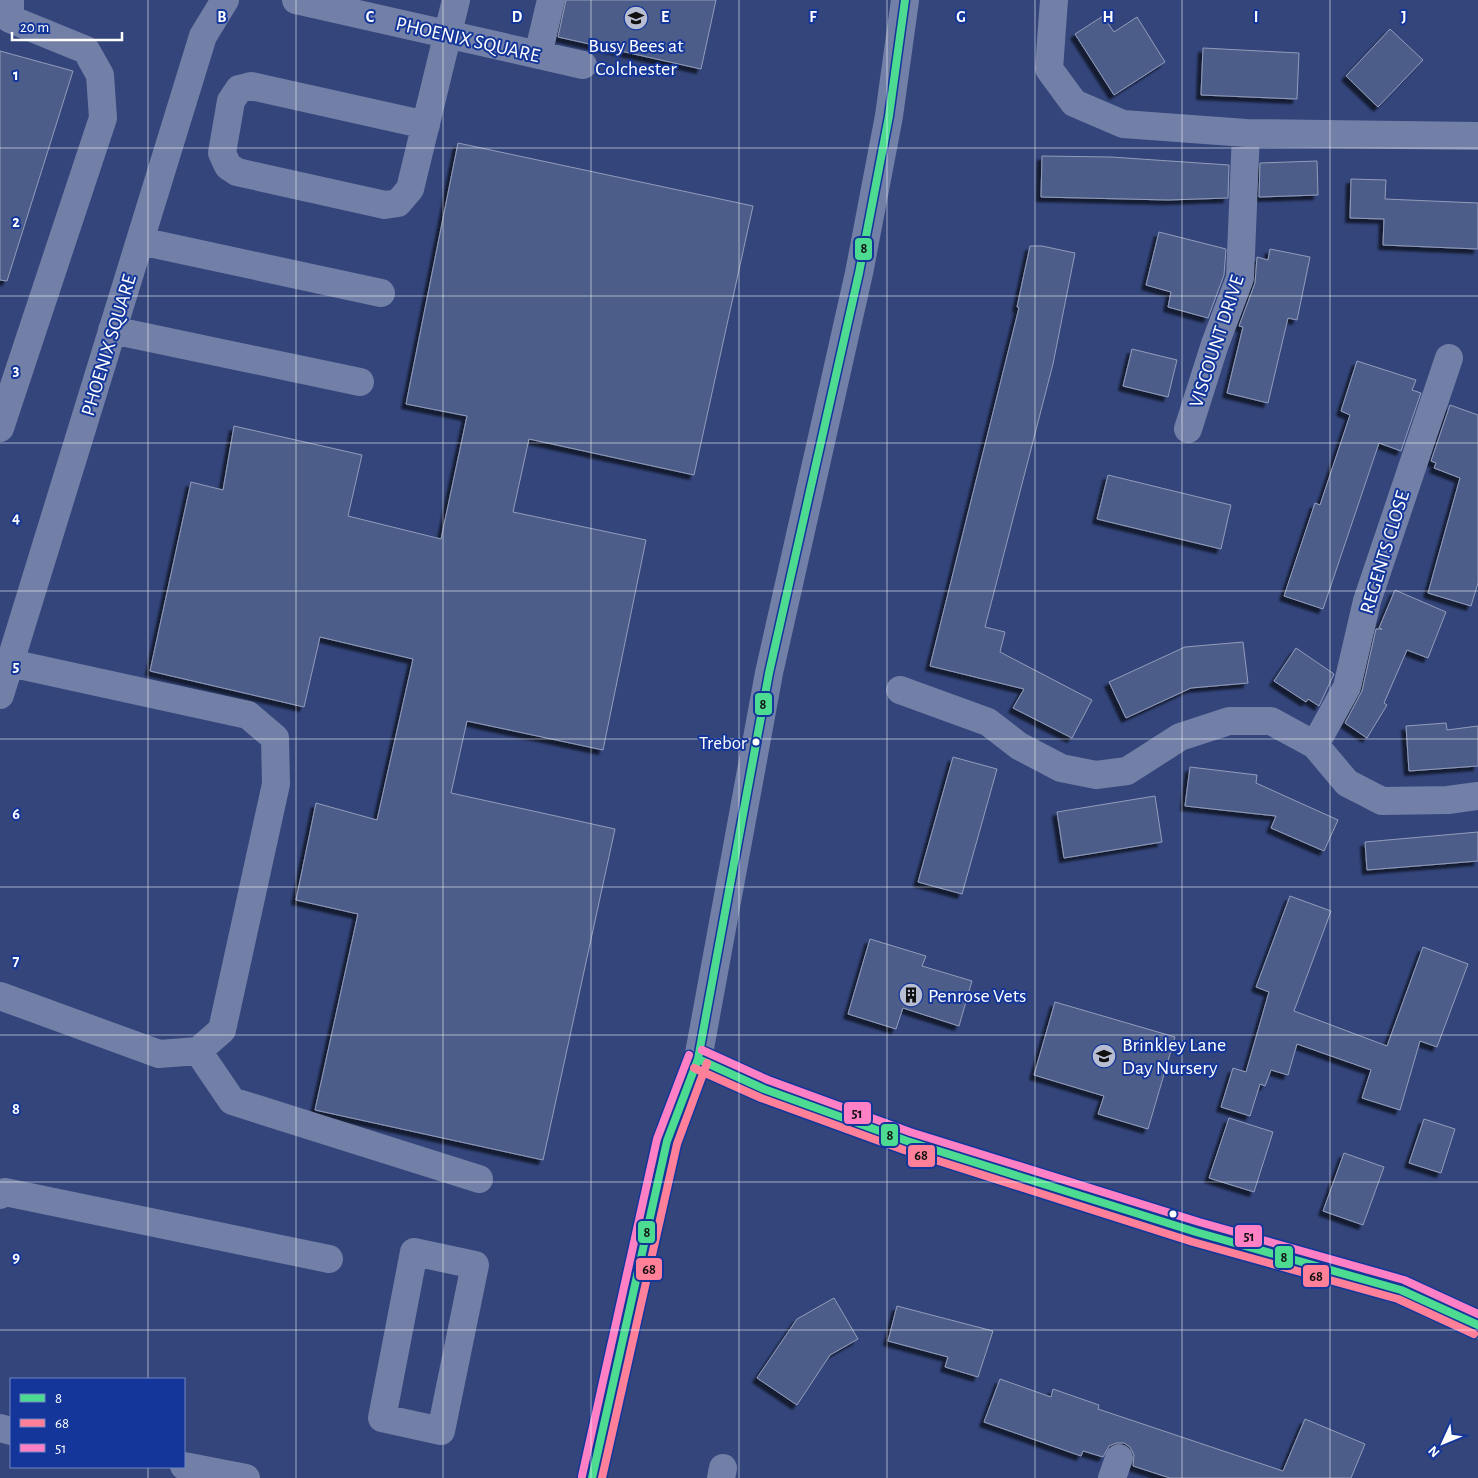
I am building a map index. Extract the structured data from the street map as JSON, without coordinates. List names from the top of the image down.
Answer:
{
  "streets": {
    "street": ["PHOENIX SQUARE", "VISCOUNT DRIVE", "REGENTS CLOSE"]
  },
  "places": {
    "school or university": ["Busy Bees at Colchester", "Brinkley Lane Day Nursery"],
    "other": ["Trebor"],
    "building": ["Penrose Vets"]
  },
  "lines": ["transit line 8", "transit line 51", "transit line 68"],
  "legend": ["8", "68", "51"],
  "scale_bar": "20 m",
  "north": "bottom left",
  "grid": {
    "columns": [
      "B",
      "C",
      "D",
      "E",
      "F",
      "G",
      "H",
      "I",
      "J"
    ],
    "rows": [
      "1",
      "2",
      "3",
      "4",
      "5",
      "6",
      "7",
      "8",
      "9"
    ]
  }
}
